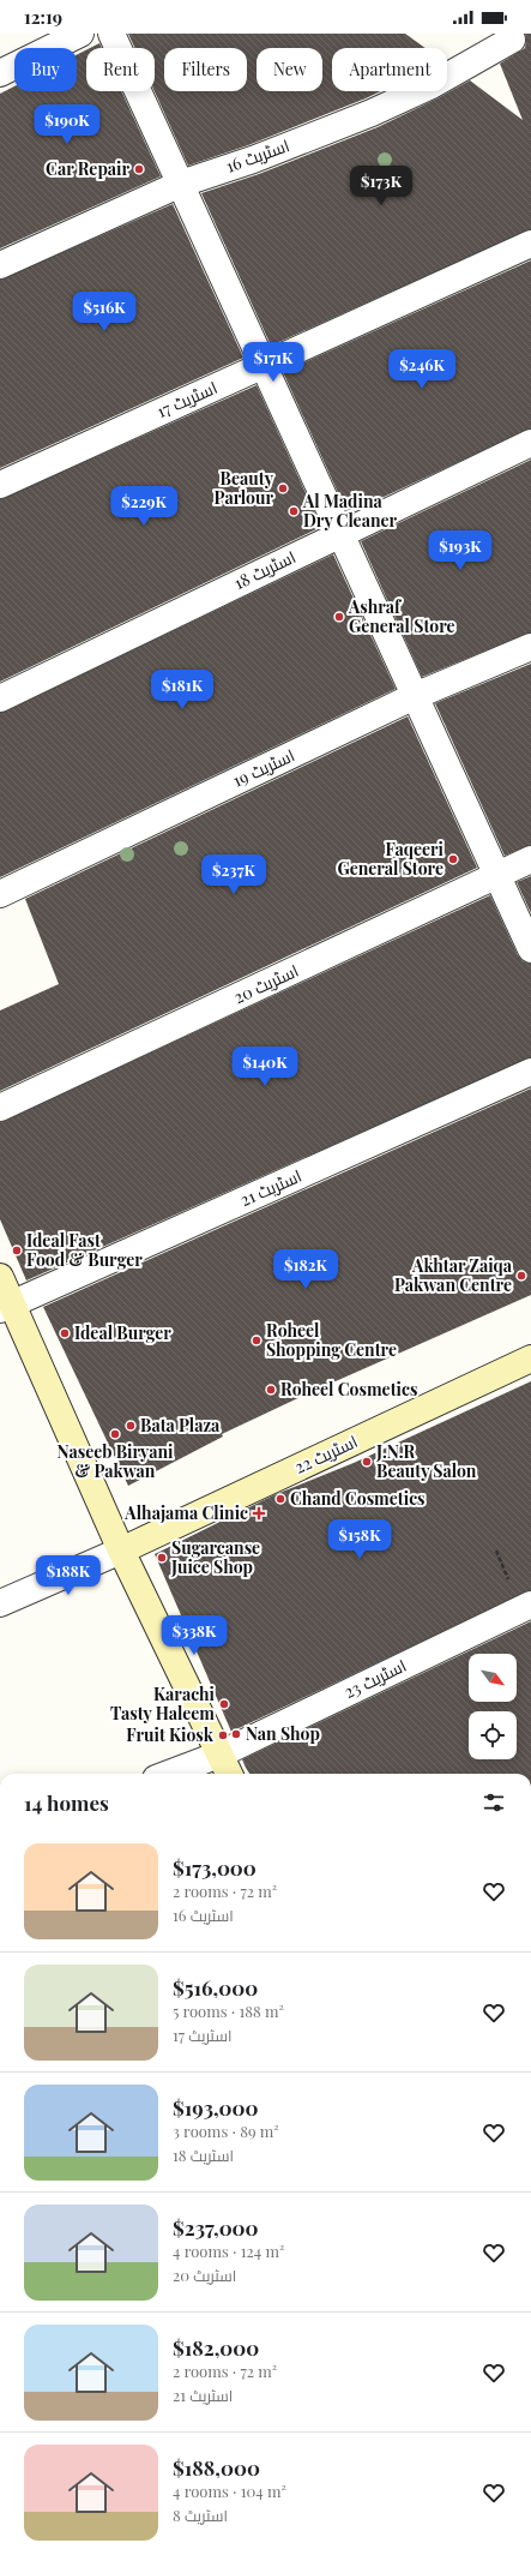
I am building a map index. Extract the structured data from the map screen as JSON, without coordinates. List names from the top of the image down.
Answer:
{
  "streets": {
    "street": [
      "اسٹریٹ 16",
      "اسٹریٹ 17",
      "اسٹریٹ 18",
      "اسٹریٹ 19",
      "اسٹریٹ 20",
      "اسٹریٹ 21",
      "اسٹریٹ 22",
      "اسٹریٹ 23"
    ]
  },
  "places": {
    "other": [
      "Car Repair",
      "Beauty Parlour",
      "Al Madina Dry Cleaner",
      "Ashraf General Store",
      "Faqeeri General Store",
      "Ideal Fast Food & Burger",
      "Akhtar Zaiqa Pakwan Centre",
      "Ideal Burger",
      "Roheel Shopping Centre",
      "Roheel Cosmetics",
      "Bata Plaza",
      "Naseeb Biryani & Pakwan",
      "J.N.R Beauty Salon",
      "Chand Cosmetics",
      "Sugarcanse Juice Shop",
      "Karachi Tasty Haleem",
      "Nan Shop",
      "Fruit Kiosk"
    ],
    "health": ["Alhajama Clinic"]
  },
  "north": "bottom right",
  "page": {
    "status": "12:19",
    "chip": [
      "Buy",
      "Rent",
      "Filters",
      "New",
      "Apartment"
    ],
    "price": [
      "$190K",
      "$173K",
      "$516K",
      "$171K",
      "$246K",
      "$229K",
      "$193K",
      "$181K",
      "$237K",
      "$140K",
      "$182K",
      "$158K",
      "$188K",
      "$338K"
    ],
    "heading": "14 homes",
    "list": [
      {
        "name": "$173,000",
        "note": "2 rooms · 72 m² · اسٹریٹ 16"
      },
      {
        "name": "$516,000",
        "note": "5 rooms · 188 m² · اسٹریٹ 17"
      },
      {
        "name": "$193,000",
        "note": "3 rooms · 89 m² · اسٹریٹ 18"
      },
      {
        "name": "$237,000",
        "note": "4 rooms · 124 m² · اسٹریٹ 20"
      },
      {
        "name": "$182,000",
        "note": "2 rooms · 72 m² · اسٹریٹ 21"
      },
      {
        "name": "$188,000",
        "note": "4 rooms · 104 m² · اسٹریٹ 8"
      }
    ]
  }
}
